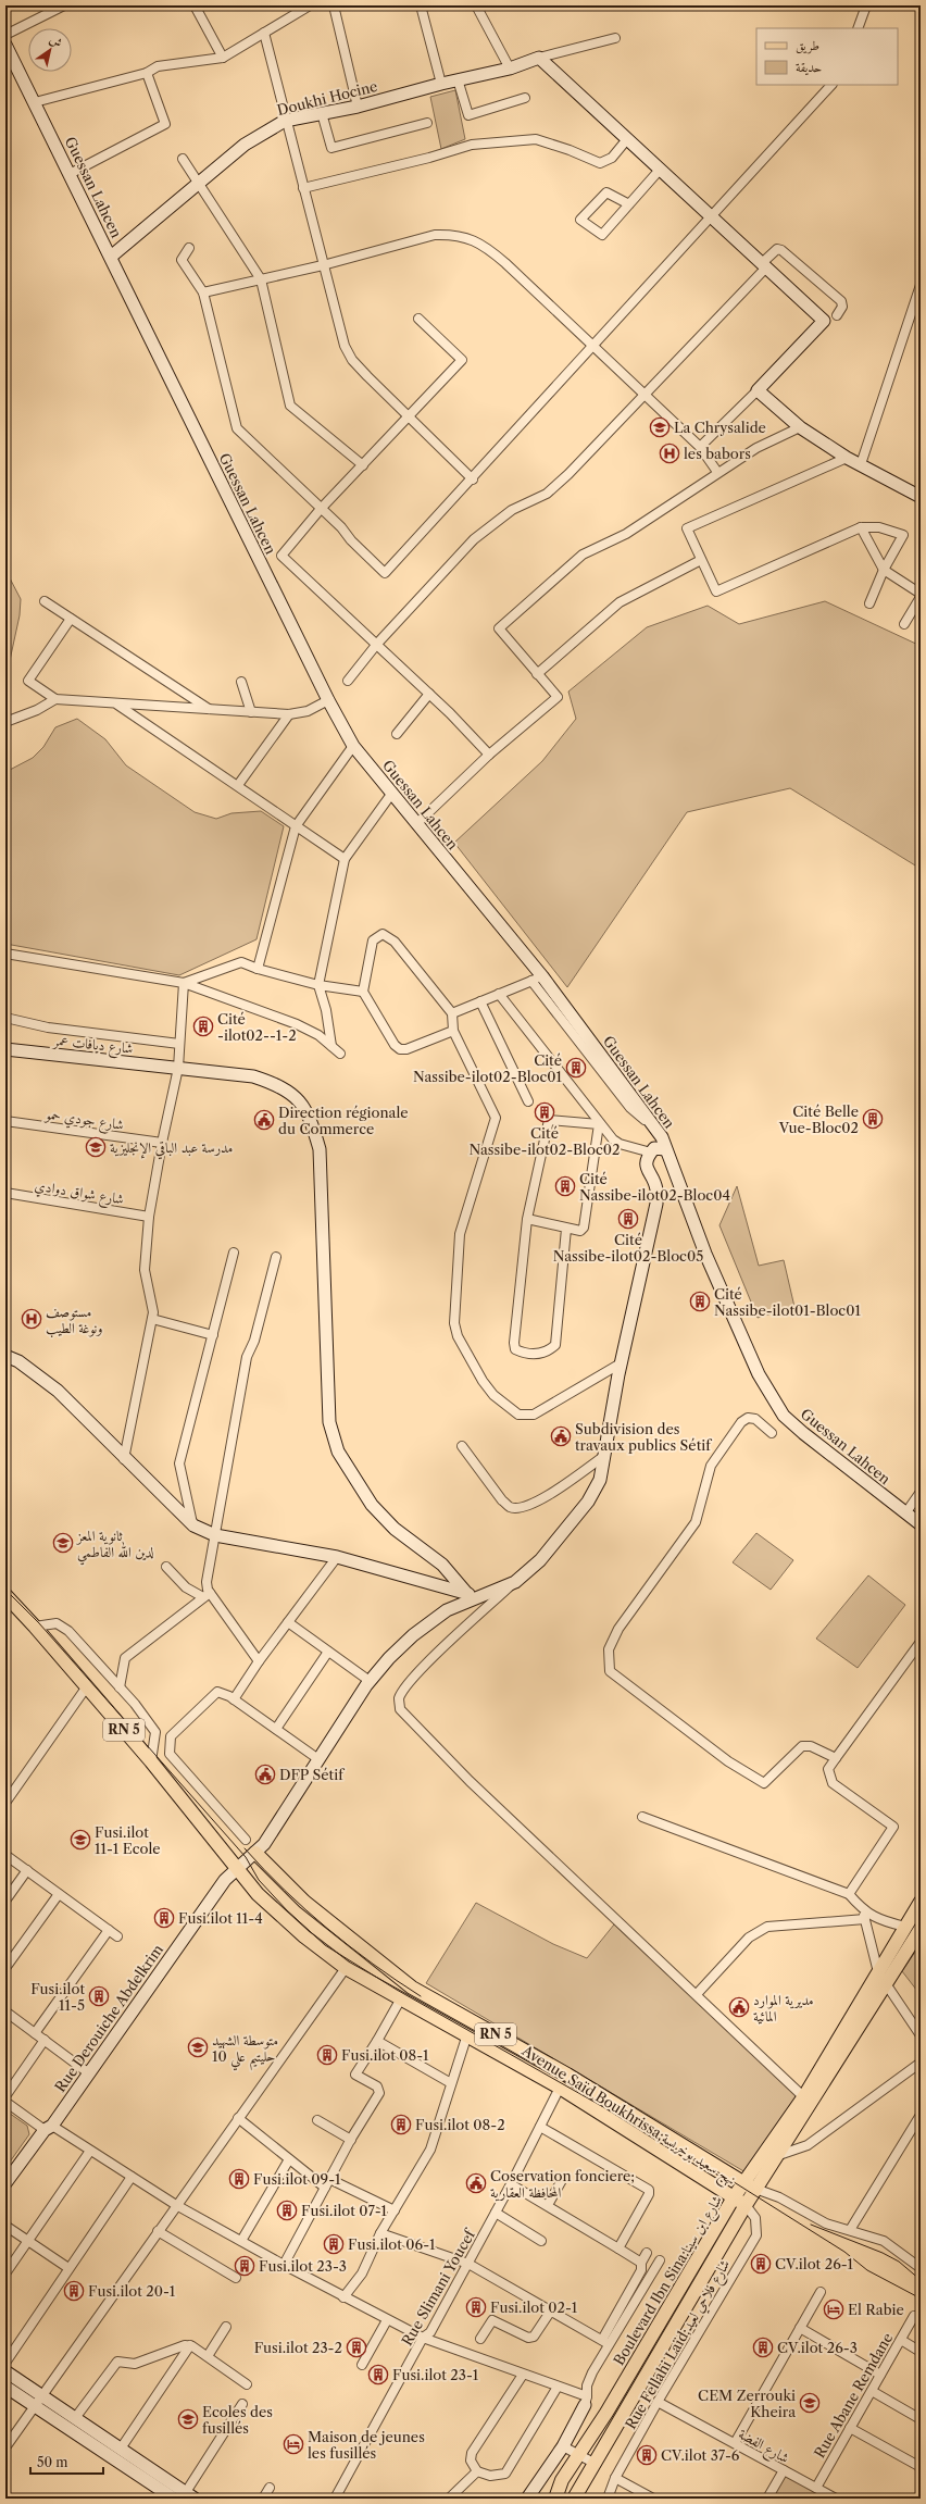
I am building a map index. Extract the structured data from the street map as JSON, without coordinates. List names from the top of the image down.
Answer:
{
  "streets": {
    "main road": ["RN 5", "Avenue Saïd Boukhrissa;نهج سعيد بوخريسة", "Boulevard Ibn Sina:شارع ابن سينا"],
    "street": [
      "Doukhi Hocine",
      "Guessan Lahcen",
      "شارع ديافات عمر",
      "شارع جودي حمو",
      "شارع شواق دوادي",
      "Rue Derouiche Abdelkrim",
      "Rue Slimani Youcef",
      "Rue Fellahi Laïd;شارع فلاحي لعيد",
      "Rue Abane Remdane",
      "شارع الفضة"
    ]
  },
  "crossings": [
    ["Doukhi Hocine", "Guessan Lahcen"],
    ["Rue Derouiche Abdelkrim", "Avenue Saïd Boukhrissa;نهج سعيد بوخريسة"],
    ["Avenue Saïd Boukhrissa;نهج سعيد بوخريسة", "Boulevard Ibn Sina:شارع ابن سينا"],
    ["Avenue Saïd Boukhrissa;نهج سعيد بوخريسة", "Rue Slimani Youcef"],
    ["Avenue Saïd Boukhrissa;نهج سعيد بوخريسة", "Rue Fellahi Laïd;شارع فلاحي لعيد"],
    ["Boulevard Ibn Sina:شارع ابن سينا", "Rue Fellahi Laïd;شارع فلاحي لعيد"],
    ["Rue Fellahi Laïd;شارع فلاحي لعيد", "شارع الفضة"],
    ["Rue Abane Remdane", "شارع الفضة"]
  ],
  "places": {
    "school or university": [
      "La Chrysalide",
      "مدرسة عبد الباقي الإنجليزية",
      "ثانوية المعز لدين الله الفاطمي",
      "Fusi.ilot 11-1 Ecole",
      "متوسطة الشهيد حليتيم علي 10",
      "CEM Zerrouki Kheira",
      "Ecoles des fusillés"
    ],
    "hospital": ["les babors", "مستوصف ونوغة الطيب"],
    "building": [
      "Cité -ilot02--1-2",
      "Cité Nassibe-ilot02-Bloc01",
      "Cité Nassibe-ilot02-Bloc02",
      "Cité Belle Vue-Bloc02",
      "Cité Nassibe-ilot02-Bloc04",
      "Cité Nassibe-ilot02-Bloc05",
      "Cité Nassibe-ilot01-Bloc01",
      "Fusi.ilot 11-4",
      "Fusi.ilot 11-5",
      "Fusi.ilot 08-1",
      "Fusi.ilot 08-2",
      "Fusi.ilot 09-1",
      "Fusi.ilot 07-1",
      "Fusi.ilot 06-1",
      "CV.ilot 26-1",
      "Fusi.ilot 23-3",
      "Fusi.ilot 20-1",
      "Fusi.ilot 02-1",
      "Fusi.ilot 23-2",
      "CV.ilot 26-3",
      "Fusi.ilot 23-1",
      "CV.ilot 37-6"
    ],
    "public building": [
      "Direction régionale du Commerce",
      "Subdivision des travaux publics Sétif",
      "DFP Sétif",
      "مديرية الموارد المائية",
      "Coservation fonciere; المحافظة العقارية"
    ],
    "hotel": ["El Rabie", "Maison de jeunes les fusillés"]
  },
  "legend": ["طريق", "حديقة"],
  "scale_bar": "50 m",
  "north": "top right"
}
